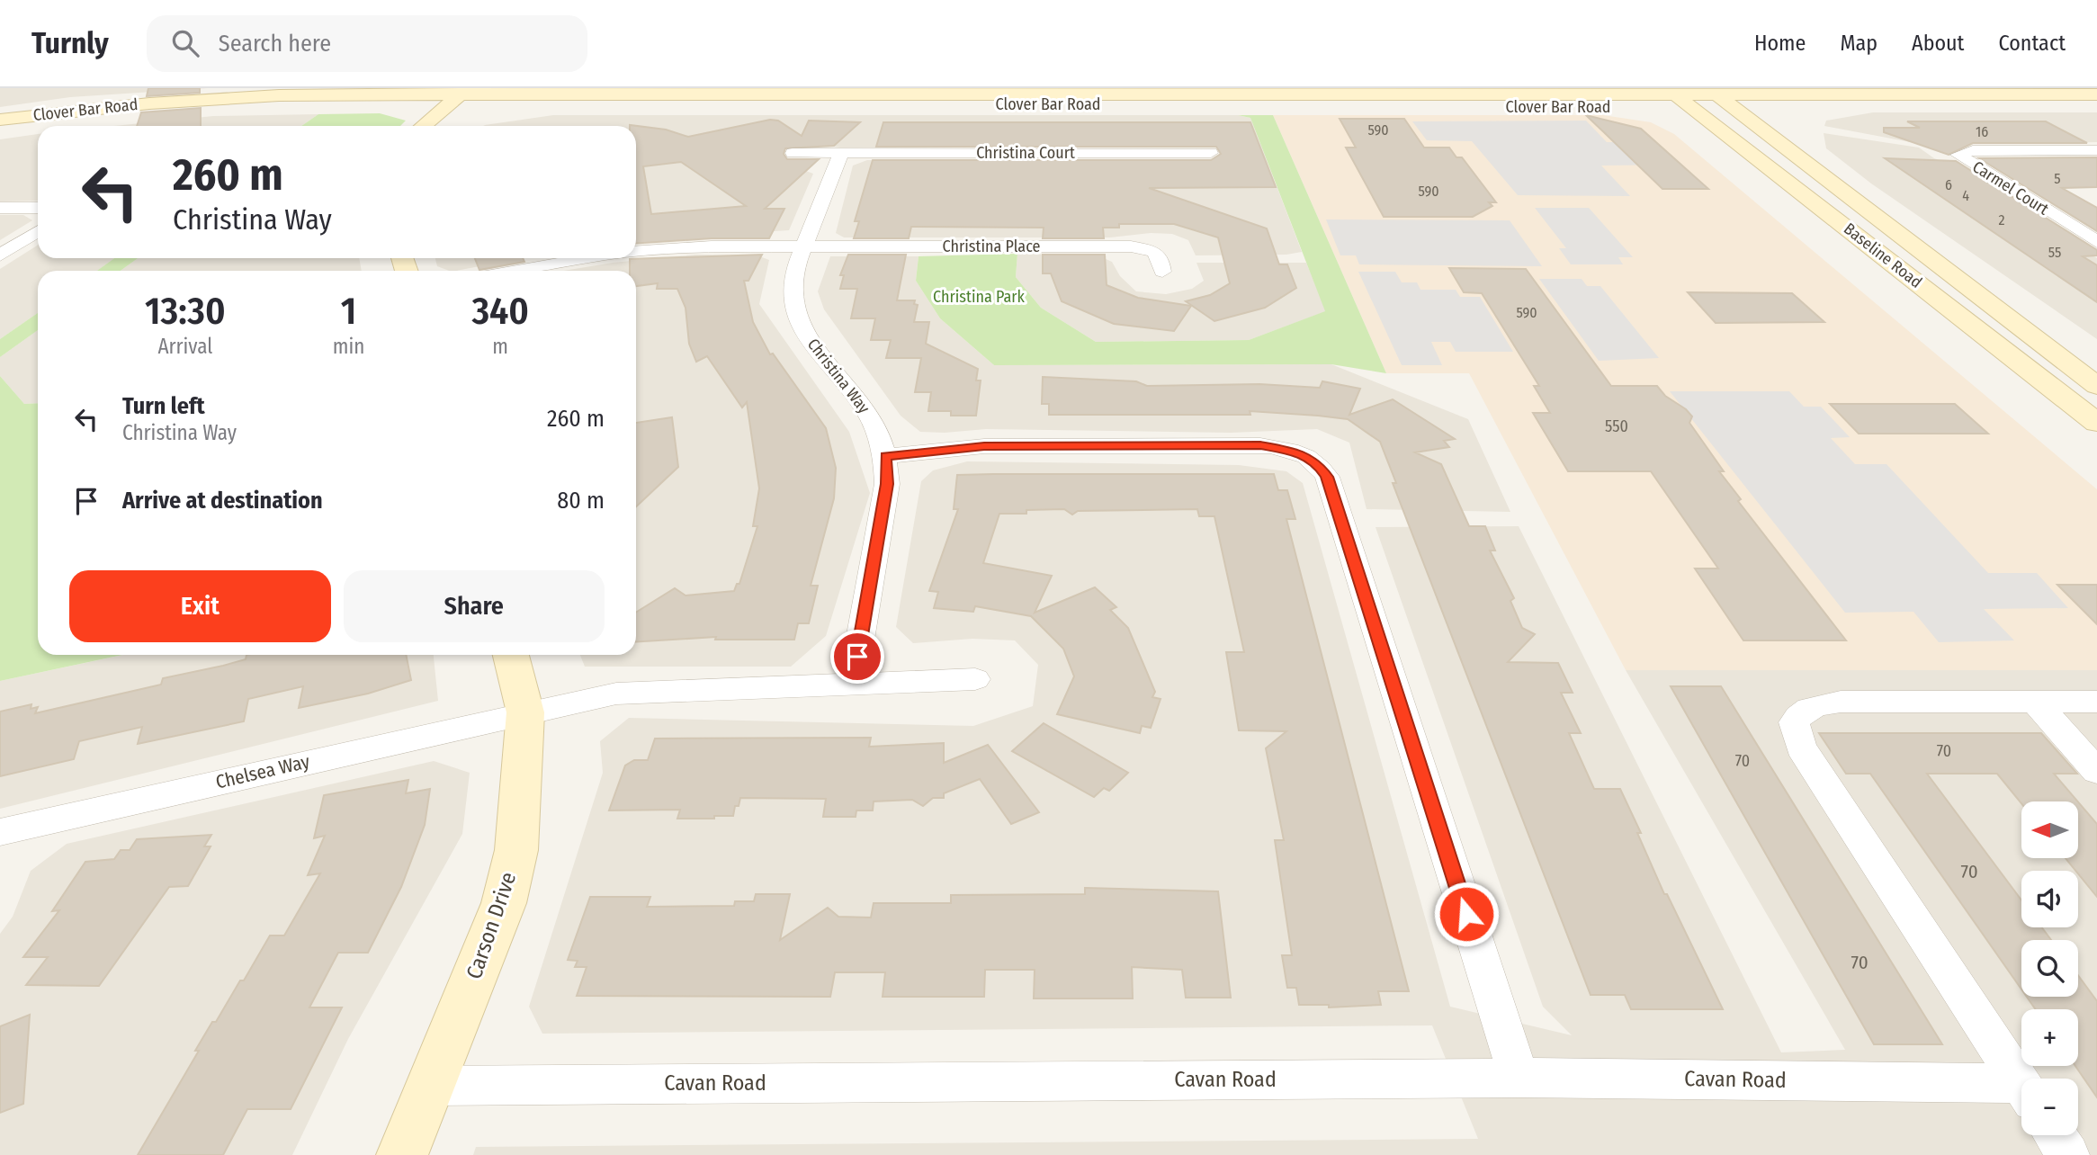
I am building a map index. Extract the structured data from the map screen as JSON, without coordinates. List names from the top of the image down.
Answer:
{
  "streets": {
    "main road": ["Clover Bar Road", "Baseline Road", "Carson Drive"],
    "street": [
      "Christina Court",
      "Carmel Court",
      "Christina Place",
      "Christina Way",
      "Chelsea Way",
      "Cavan Road"
    ]
  },
  "crossings": [
    ["Clover Bar Road", "Baseline Road"],
    ["Christina Place", "Christina Way"],
    ["Chelsea Way", "Carson Drive"],
    ["Carson Drive", "Cavan Road"]
  ],
  "parks": ["Christina Park"],
  "house_numbers": [
    "590",
    "16",
    "5",
    "6",
    "590",
    "4",
    "2",
    "55",
    "590",
    "550",
    "70",
    "70",
    "70",
    "70"
  ],
  "north": "left",
  "page": {
    "header": "Turnly",
    "search": "Search here",
    "nav": [
      "Home",
      "Map",
      "About",
      "Contact"
    ],
    "turn": ["260 m", "Christina Way"],
    "eta": [
      "13:30",
      "Arrival",
      "1",
      "min",
      "340",
      "m"
    ],
    "list": [
      {
        "name": "Turn left",
        "note": "Christina Way",
        "value": "260 m"
      },
      {
        "name": "Arrive at destination",
        "value": "80 m"
      }
    ],
    "buttons": ["Exit", "Share"],
    "map_buttons": ["+", "−"]
  }
}
